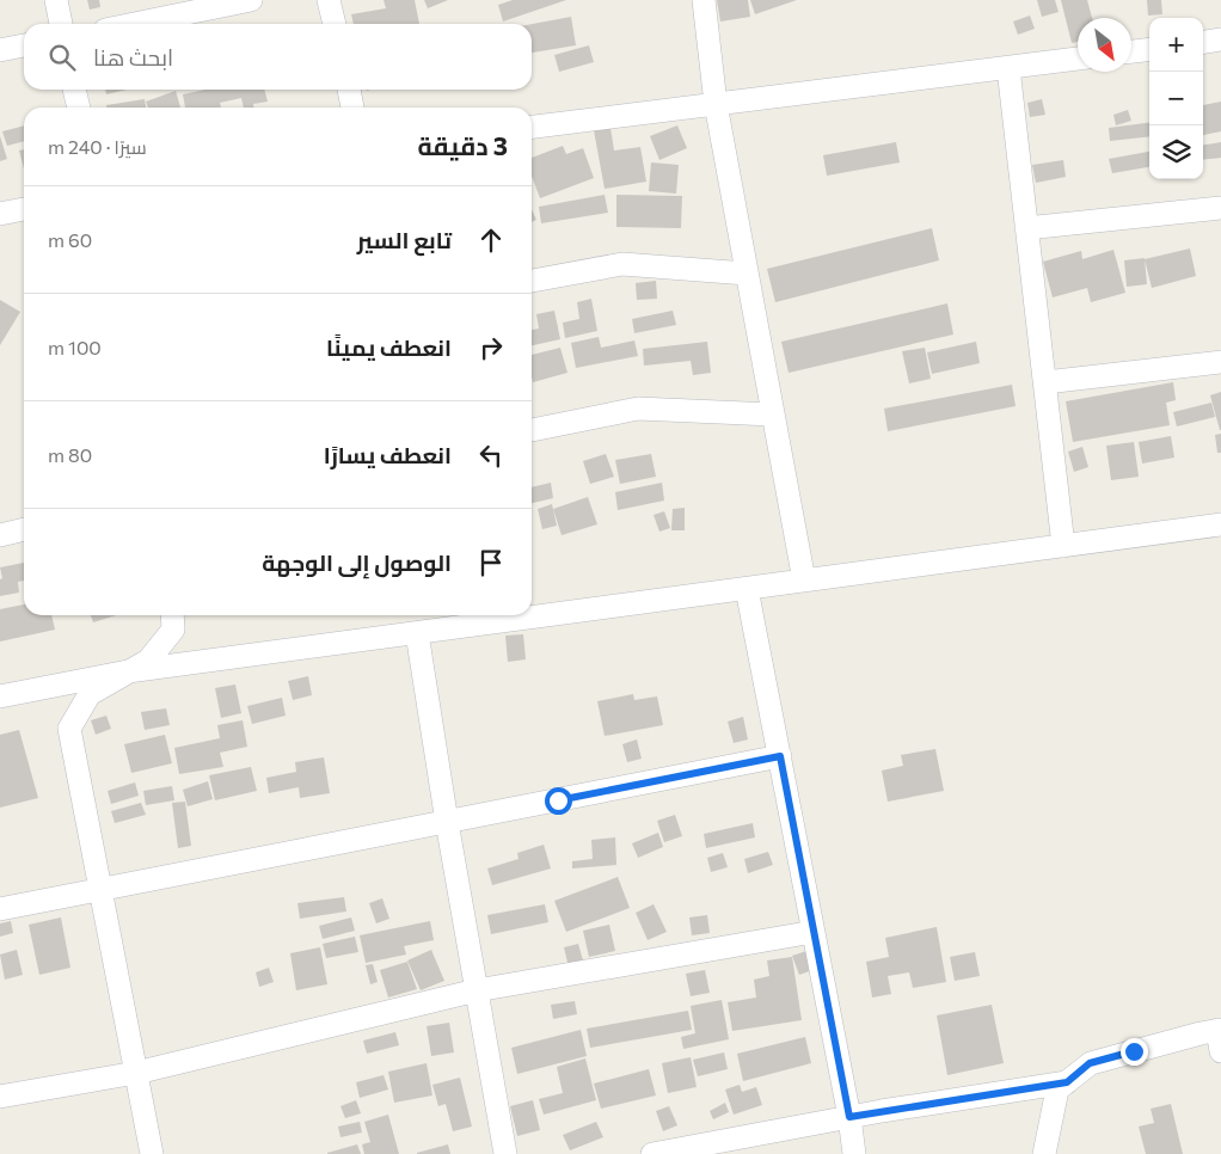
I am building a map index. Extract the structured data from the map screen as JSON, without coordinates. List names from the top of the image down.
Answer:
{
  "north": "bottom right",
  "page": {
    "map_buttons": ["+", "−"],
    "search": "ابحث هنا",
    "heading": ["3 دقيقة", "سيرًا · 240 m"],
    "list": [
      ["تابع السير", "60 m"],
      ["انعطف يمينًا", "100 m"],
      ["انعطف يسارًا", "80 m"],
      "الوصول إلى الوجهة"
    ]
  }
}
